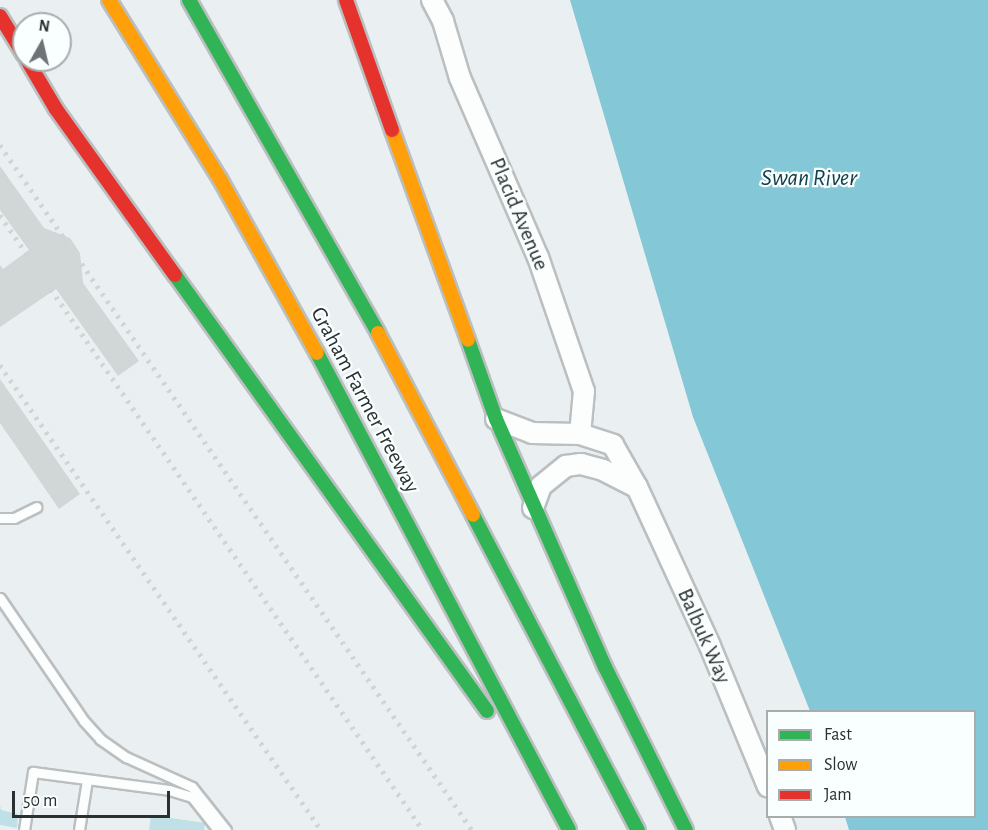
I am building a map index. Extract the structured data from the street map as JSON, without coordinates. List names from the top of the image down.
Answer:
{
  "streets": {
    "highway": ["Graham Farmer Freeway"],
    "street": ["Placid Avenue", "Balbuk Way"]
  },
  "crossings": [
    ["Placid Avenue", "Balbuk Way"]
  ],
  "water": ["Swan River"],
  "legend": ["Fast", "Slow", "Jam"],
  "scale_bar": "50 m",
  "north": "top"
}
